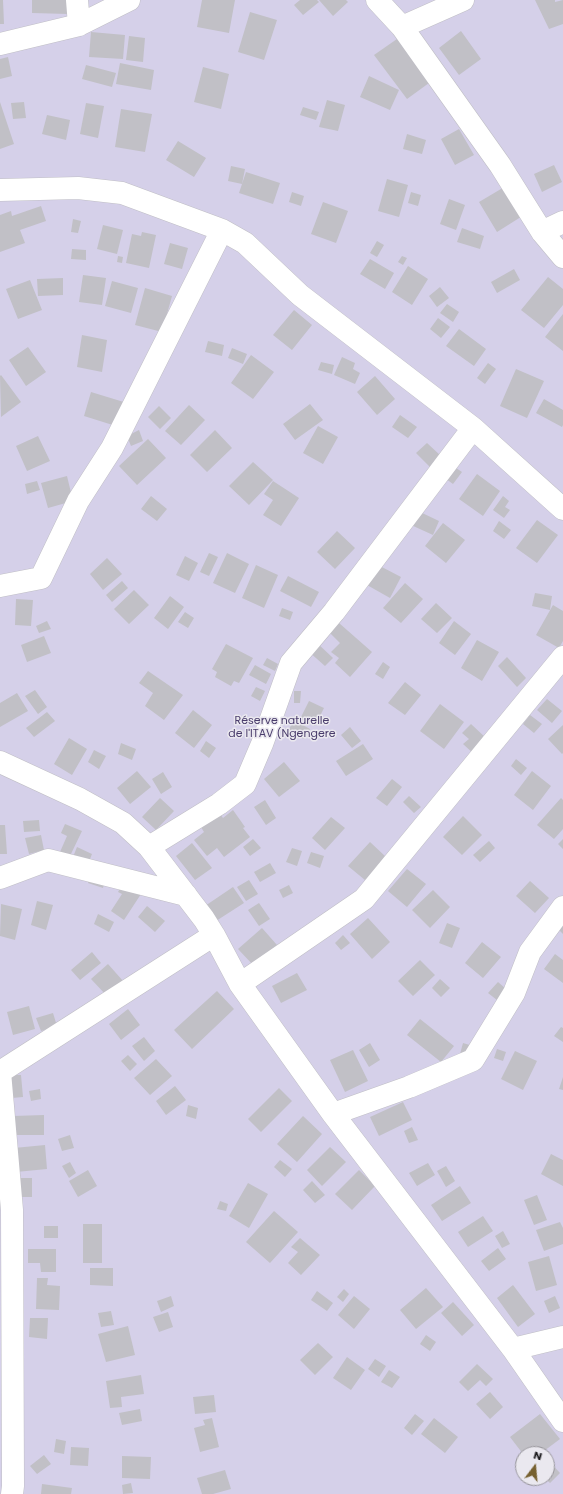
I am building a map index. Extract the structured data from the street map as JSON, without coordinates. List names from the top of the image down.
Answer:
{
  "parks": ["Réserve naturelle de l'ITAV (Ngengere"],
  "north": "top"
}
